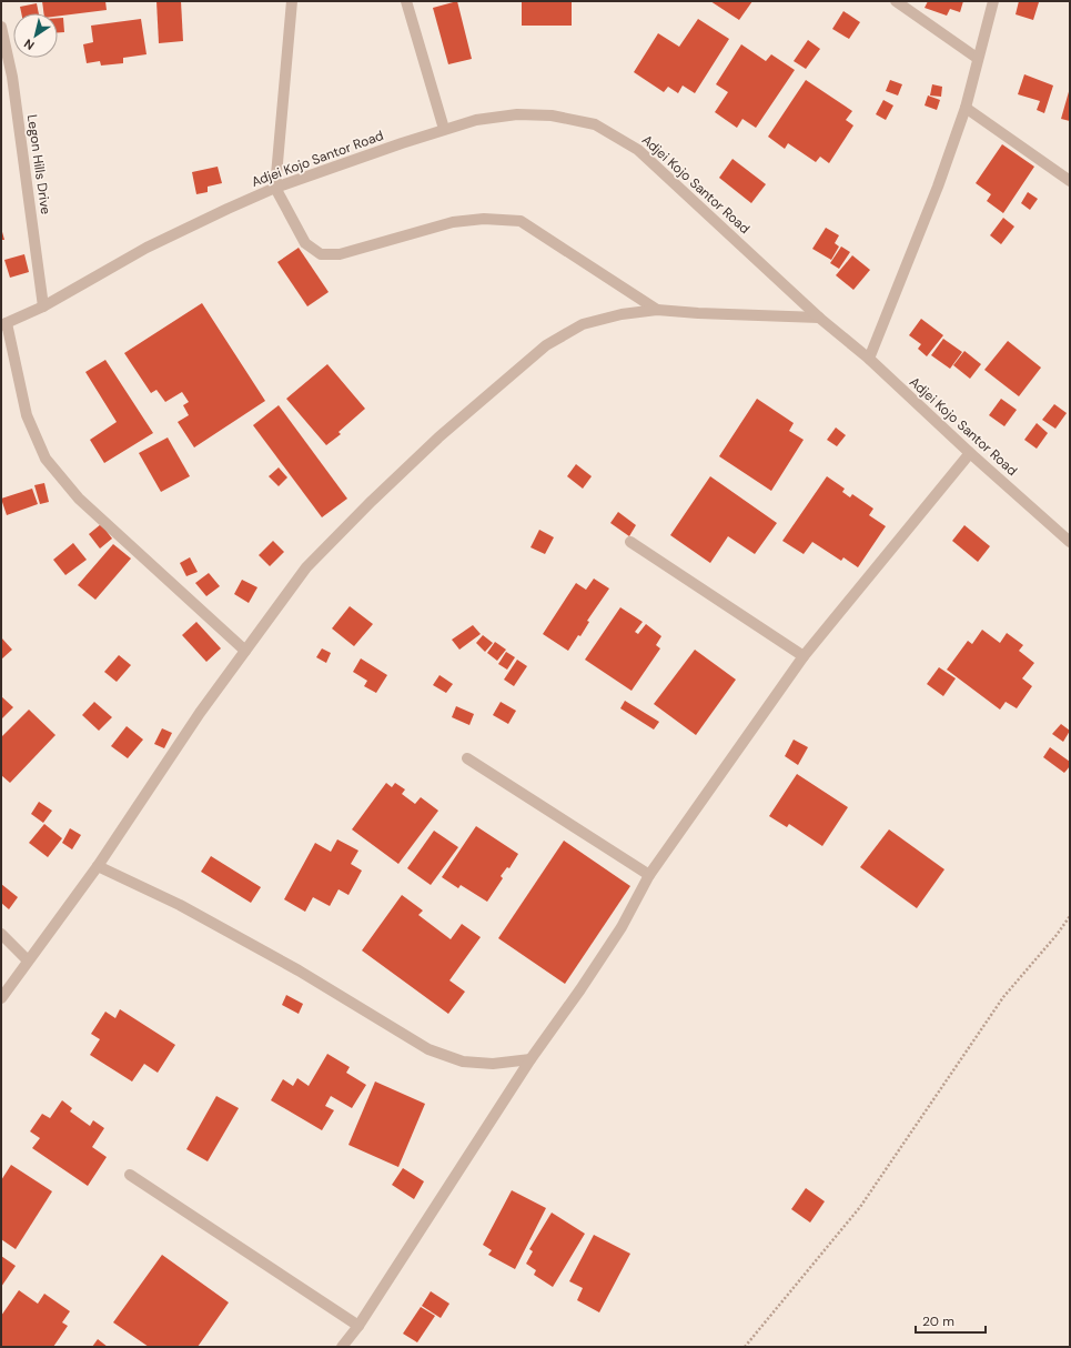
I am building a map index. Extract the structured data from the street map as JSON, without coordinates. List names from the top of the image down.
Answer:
{
  "streets": {
    "street": ["Adjei Kojo Santor Road", "Legon Hills Drive"]
  },
  "crossings": [
    ["Adjei Kojo Santor Road", "Legon Hills Drive"]
  ],
  "scale_bar": "20 m",
  "north": "bottom left"
}
